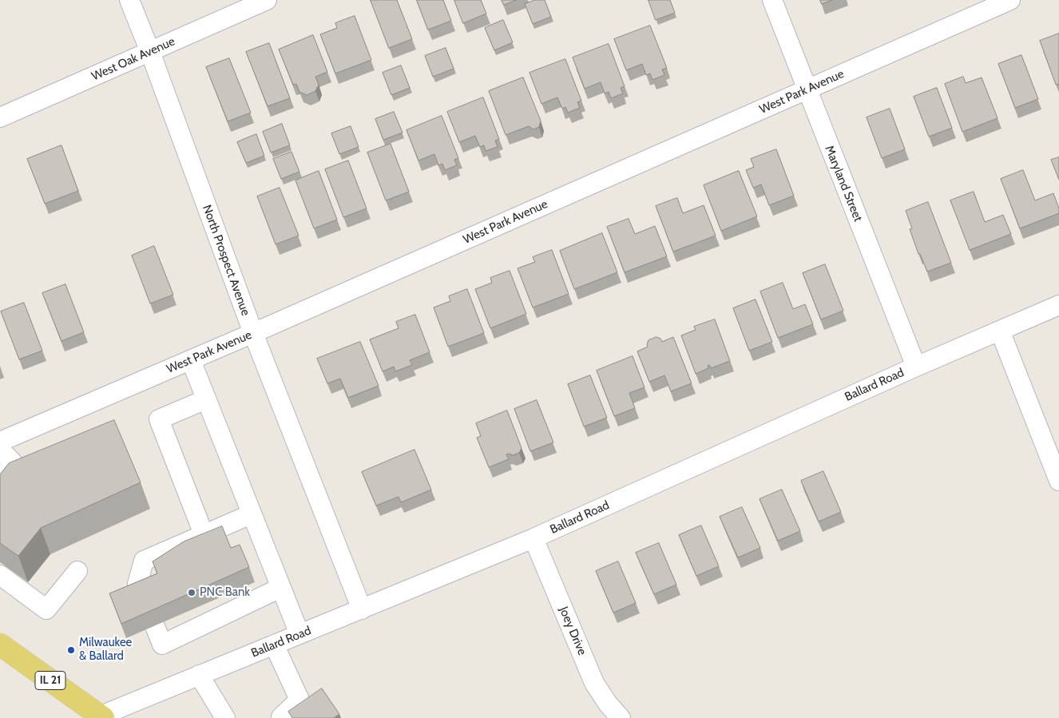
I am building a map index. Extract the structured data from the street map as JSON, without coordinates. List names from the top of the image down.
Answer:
{
  "streets": {
    "main road": ["IL 21"],
    "street": [
      "West Oak Avenue",
      "West Park Avenue",
      "Maryland Street",
      "North Prospect Avenue",
      "Ballard Road",
      "Joey Drive"
    ]
  },
  "crossings": [
    ["West Oak Avenue", "North Prospect Avenue"],
    ["West Park Avenue", "Maryland Street"],
    ["West Park Avenue", "North Prospect Avenue"],
    ["Maryland Street", "Ballard Road"],
    ["North Prospect Avenue", "Ballard Road"],
    ["Ballard Road", "Joey Drive"],
    ["Ballard Road", "IL 21"]
  ],
  "places": ["PNC Bank", "Milwaukee & Ballard"]
}
